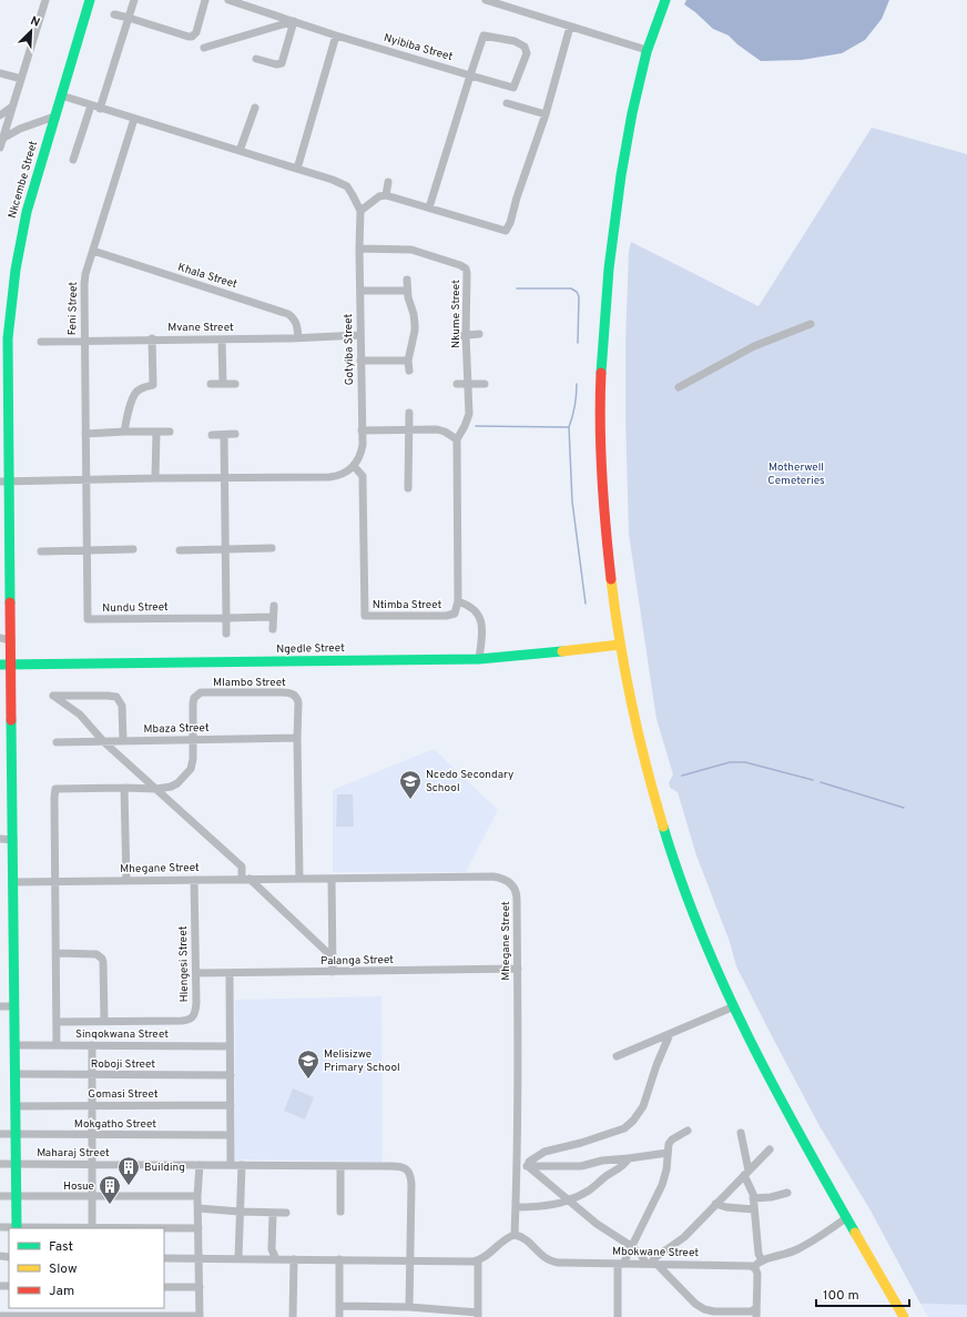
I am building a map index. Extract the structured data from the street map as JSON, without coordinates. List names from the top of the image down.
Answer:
{
  "streets": {
    "street": [
      "Nyibiba Street",
      "Nkcembe Street",
      "Khala Street",
      "Feni Street",
      "Nkume Street",
      "Mvane Street",
      "Gotyiba Street",
      "Ntimba Street",
      "Nundu Street",
      "Ngedle Street",
      "Mlambo Street",
      "Mbaza Street",
      "Mhegane Street",
      "Palanga Street",
      "Hlengesi Street",
      "Sinqokwana Street",
      "Roboji Street",
      "Gomasi Street",
      "Mokgatho Street",
      "Maharaj Street",
      "Mbokwane Street"
    ]
  },
  "crossings": [
    ["Nkcembe Street", "Gotyiba Street"],
    ["Nkcembe Street", "Ngedle Street"],
    ["Nkcembe Street", "Mhegane Street"],
    ["Nkcembe Street", "Sinqokwana Street"],
    ["Nkcembe Street", "Roboji Street"],
    ["Nkcembe Street", "Gomasi Street"],
    ["Nkcembe Street", "Mokgatho Street"],
    ["Nkcembe Street", "Maharaj Street"],
    ["Khala Street", "Feni Street"],
    ["Khala Street", "Mvane Street"],
    ["Feni Street", "Mvane Street"],
    ["Feni Street", "Gotyiba Street"],
    ["Feni Street", "Nundu Street"],
    ["Nkume Street", "Gotyiba Street"],
    ["Nkume Street", "Ntimba Street"],
    ["Mvane Street", "Gotyiba Street"],
    ["Gotyiba Street", "Ntimba Street"],
    ["Mlambo Street", "Mbaza Street"],
    ["Mlambo Street", "Mhegane Street"],
    ["Mhegane Street", "Palanga Street"],
    ["Mhegane Street", "Hlengesi Street"],
    ["Mhegane Street", "Mbokwane Street"],
    ["Palanga Street", "Hlengesi Street"]
  ],
  "parks": ["Motherwell Cemeteries"],
  "places": {
    "school or university": ["Ncedo Secondary School", "Melisizwe Primary School"],
    "building": ["Building", "Hosue"]
  },
  "legend": ["Fast", "Slow", "Jam"],
  "scale_bar": "100 m",
  "north": "top right"
}
